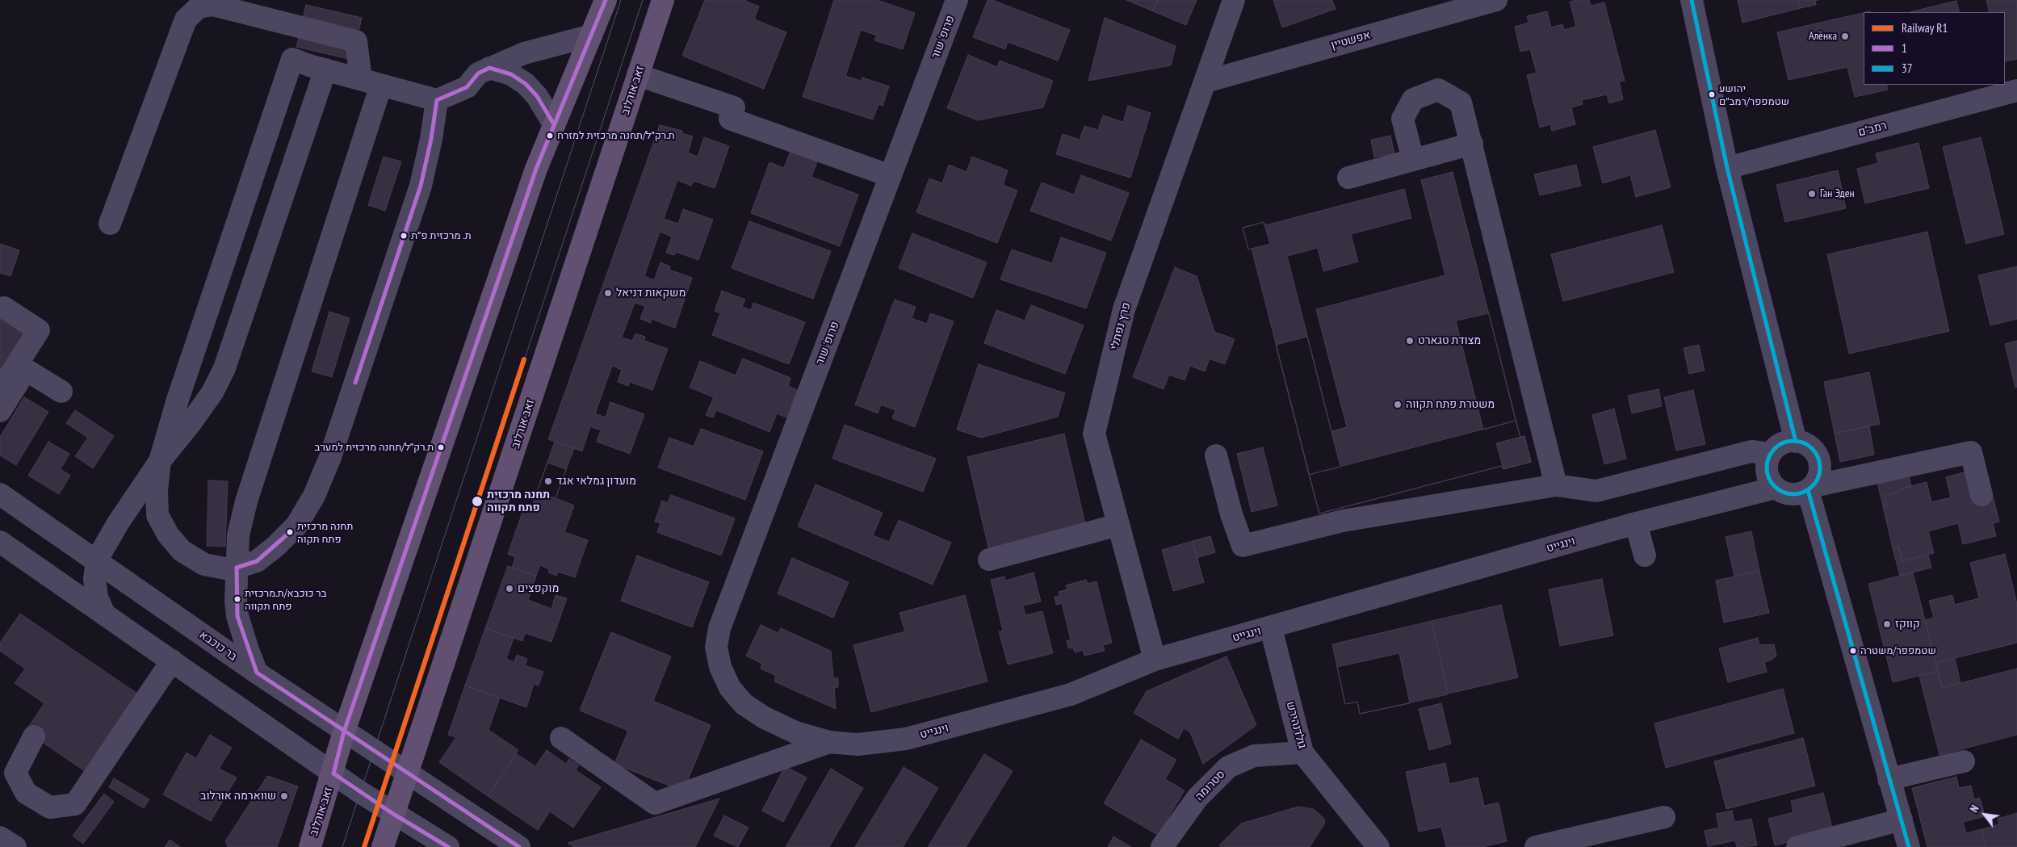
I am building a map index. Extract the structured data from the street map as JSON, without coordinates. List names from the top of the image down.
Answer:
{
  "streets": {
    "main road": ["זאב אורלוב"],
    "street": [
      "פרופ' שור",
      "אפשטיין",
      "רמב\"ם",
      "פרץ נפתלי",
      "וינגייט",
      "בר כוכבא",
      "גולדנהירש",
      "סטרומה"
    ]
  },
  "crossings": [
    ["פרופ' שור", "וינגייט"],
    ["אפשטיין", "פרץ נפתלי"],
    ["זאב אורלוב", "בר כוכבא"],
    ["פרץ נפתלי", "וינגייט"],
    ["וינגייט", "גולדנהירש"],
    ["גולדנהירש", "סטרומה"]
  ],
  "places": [
    "Алёнка",
    "יהושע שטמפפר/רמב״ם",
    "ת.רק״ל/תחנה מרכזית למזרח",
    "Ган Эден",
    "ת. מרכזית פ״ת",
    "משקאות דניאל",
    "מצודת טגארט",
    "משטרת פתח תקווה",
    "ת.רק״ל/תחנה מרכזית למערב",
    "מועדון גמלאי אגד",
    "תחנה מרכזית פתח תקווה",
    "תחנה מרכזית פתח תקוה",
    "מוקפצים",
    "בר כוכבא/ת.מרכזית פתח תקווה",
    "קווקז",
    "שטמפפר/משטרה",
    "שווארמה אורלוב"
  ],
  "lines": ["transit line 1", "transit line 37", "rail line R1"],
  "legend": ["Railway R1", "1", "37"],
  "north": "top left"
}
